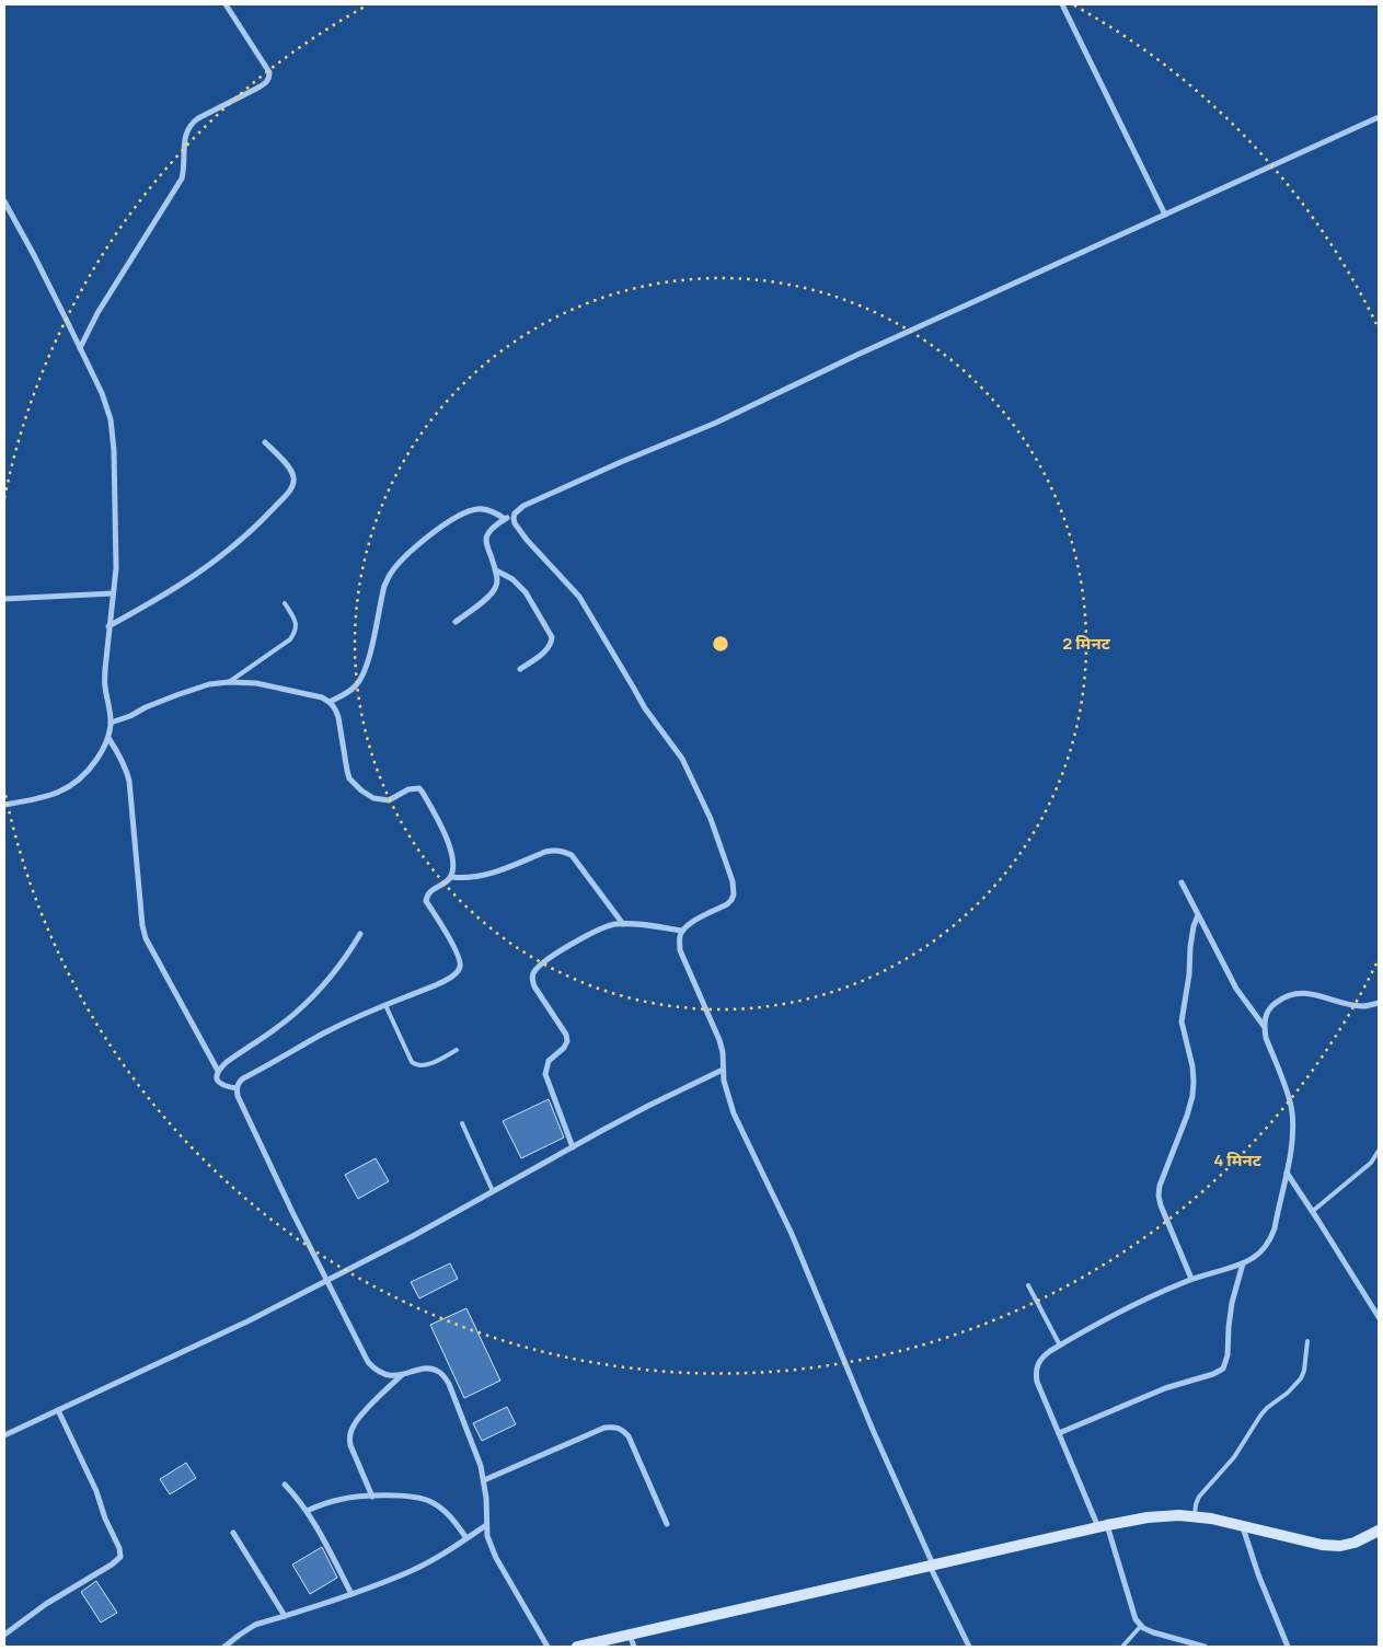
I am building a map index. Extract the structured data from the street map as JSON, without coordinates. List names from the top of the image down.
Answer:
{
  "rings": ["2 मिनट", "4 मिनट"]
}
